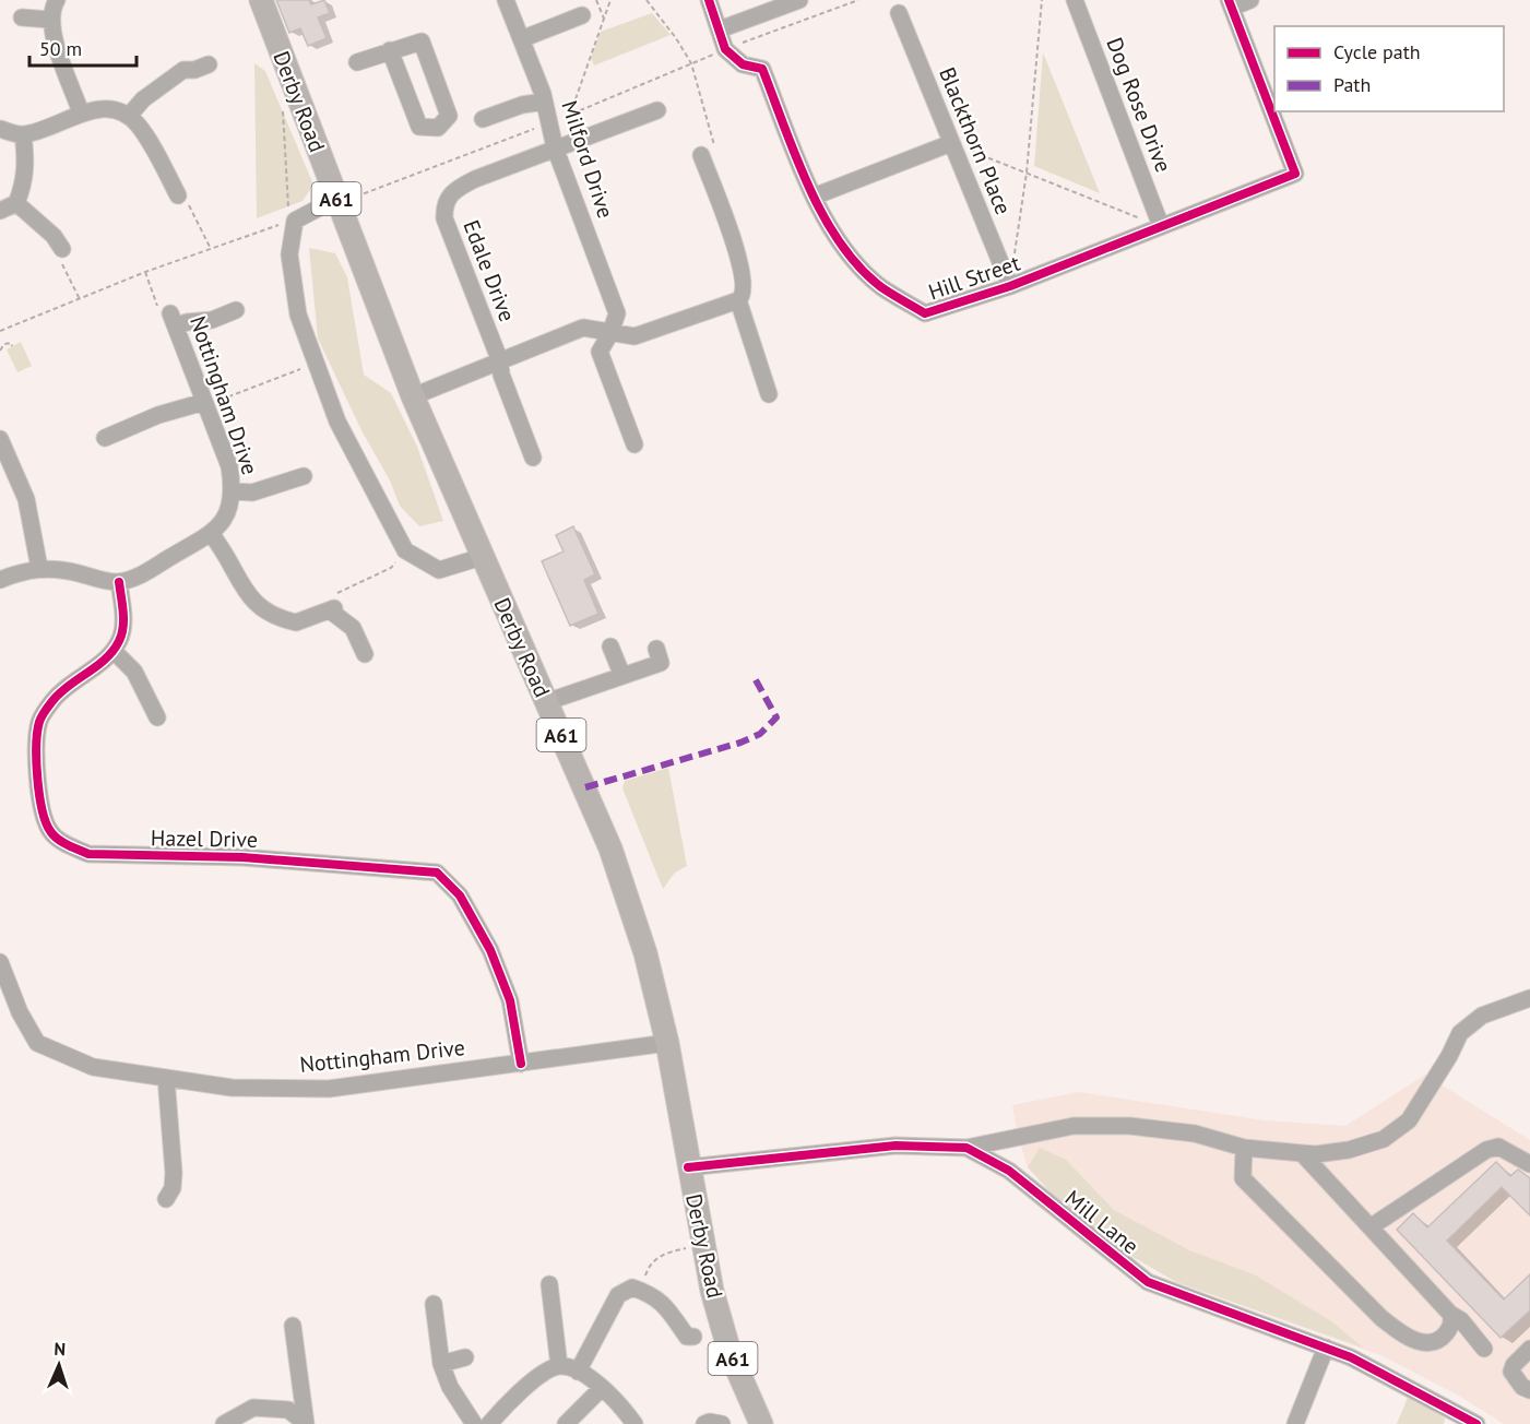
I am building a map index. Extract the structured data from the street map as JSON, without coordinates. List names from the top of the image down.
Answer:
{
  "streets": {
    "highway": ["Derby Road", "A61"],
    "street": [
      "Dog Rose Drive",
      "Blackthorn Place",
      "Milford Drive",
      "Edale Drive",
      "Hill Street",
      "Nottingham Drive",
      "Hazel Drive",
      "Mill Lane"
    ]
  },
  "crossings": [
    ["Derby Road", "Nottingham Drive"],
    ["Derby Road", "Mill Lane"],
    ["Dog Rose Drive", "Hill Street"],
    ["Blackthorn Place", "Hill Street"],
    ["Milford Drive", "Edale Drive"],
    ["Nottingham Drive", "Hazel Drive"]
  ],
  "legend": ["Cycle path", "Path"],
  "scale_bar": "50 m",
  "north": "top"
}
